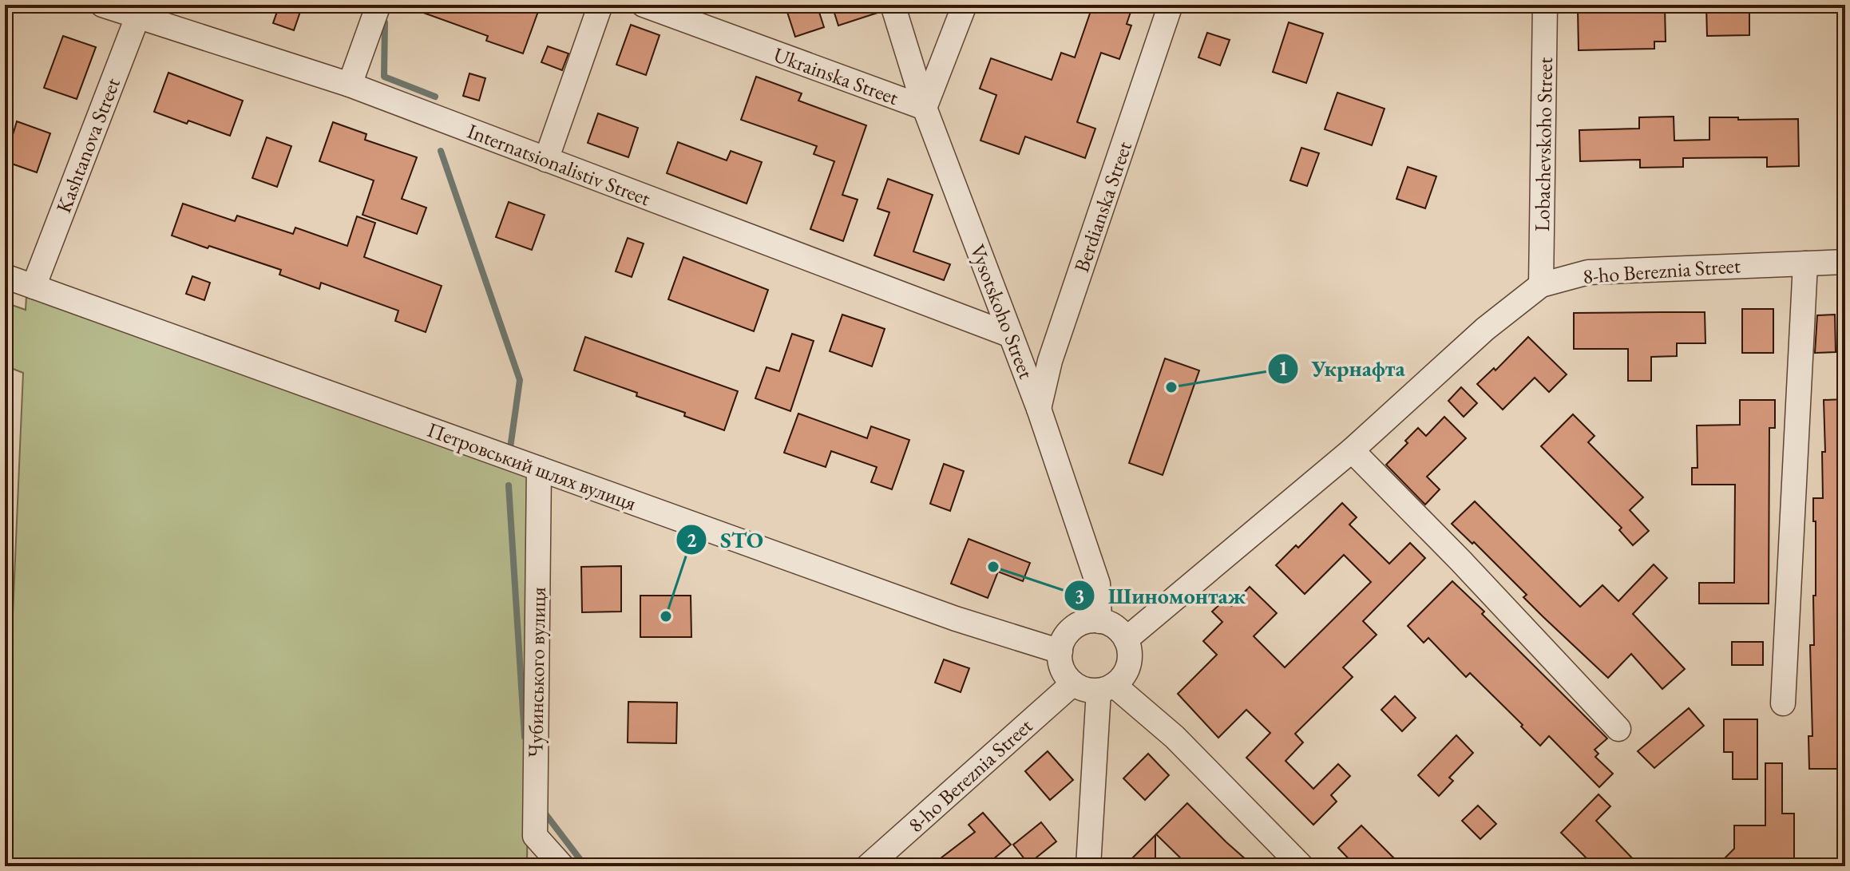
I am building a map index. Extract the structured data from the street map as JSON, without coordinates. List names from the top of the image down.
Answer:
{
  "streets": {
    "street": [
      "Ukrainska Street",
      "Lobachevskoho Street",
      "Kashtanova Street",
      "Internatsionalistiv Street",
      "Berdianska Street",
      "8-ho Bereznia Street",
      "Vysotskoho Street",
      "Петровський шлях вулиця",
      "Чубинського вулиця"
    ]
  },
  "crossings": [
    ["Ukrainska Street", "Vysotskoho Street"],
    ["Lobachevskoho Street", "8-ho Bereznia Street"],
    ["Kashtanova Street", "Internatsionalistiv Street"],
    ["Kashtanova Street", "Петровський шлях вулиця"],
    ["Internatsionalistiv Street", "Vysotskoho Street"],
    ["Berdianska Street", "Vysotskoho Street"],
    ["8-ho Bereznia Street", "Vysotskoho Street"],
    ["8-ho Bereznia Street", "Петровський шлях вулиця"],
    ["Vysotskoho Street", "Петровський шлях вулиця"],
    ["Петровський шлях вулиця", "Чубинського вулиця"]
  ],
  "places": ["Укрнафта", "Шиномонтаж", "STO"]
}
